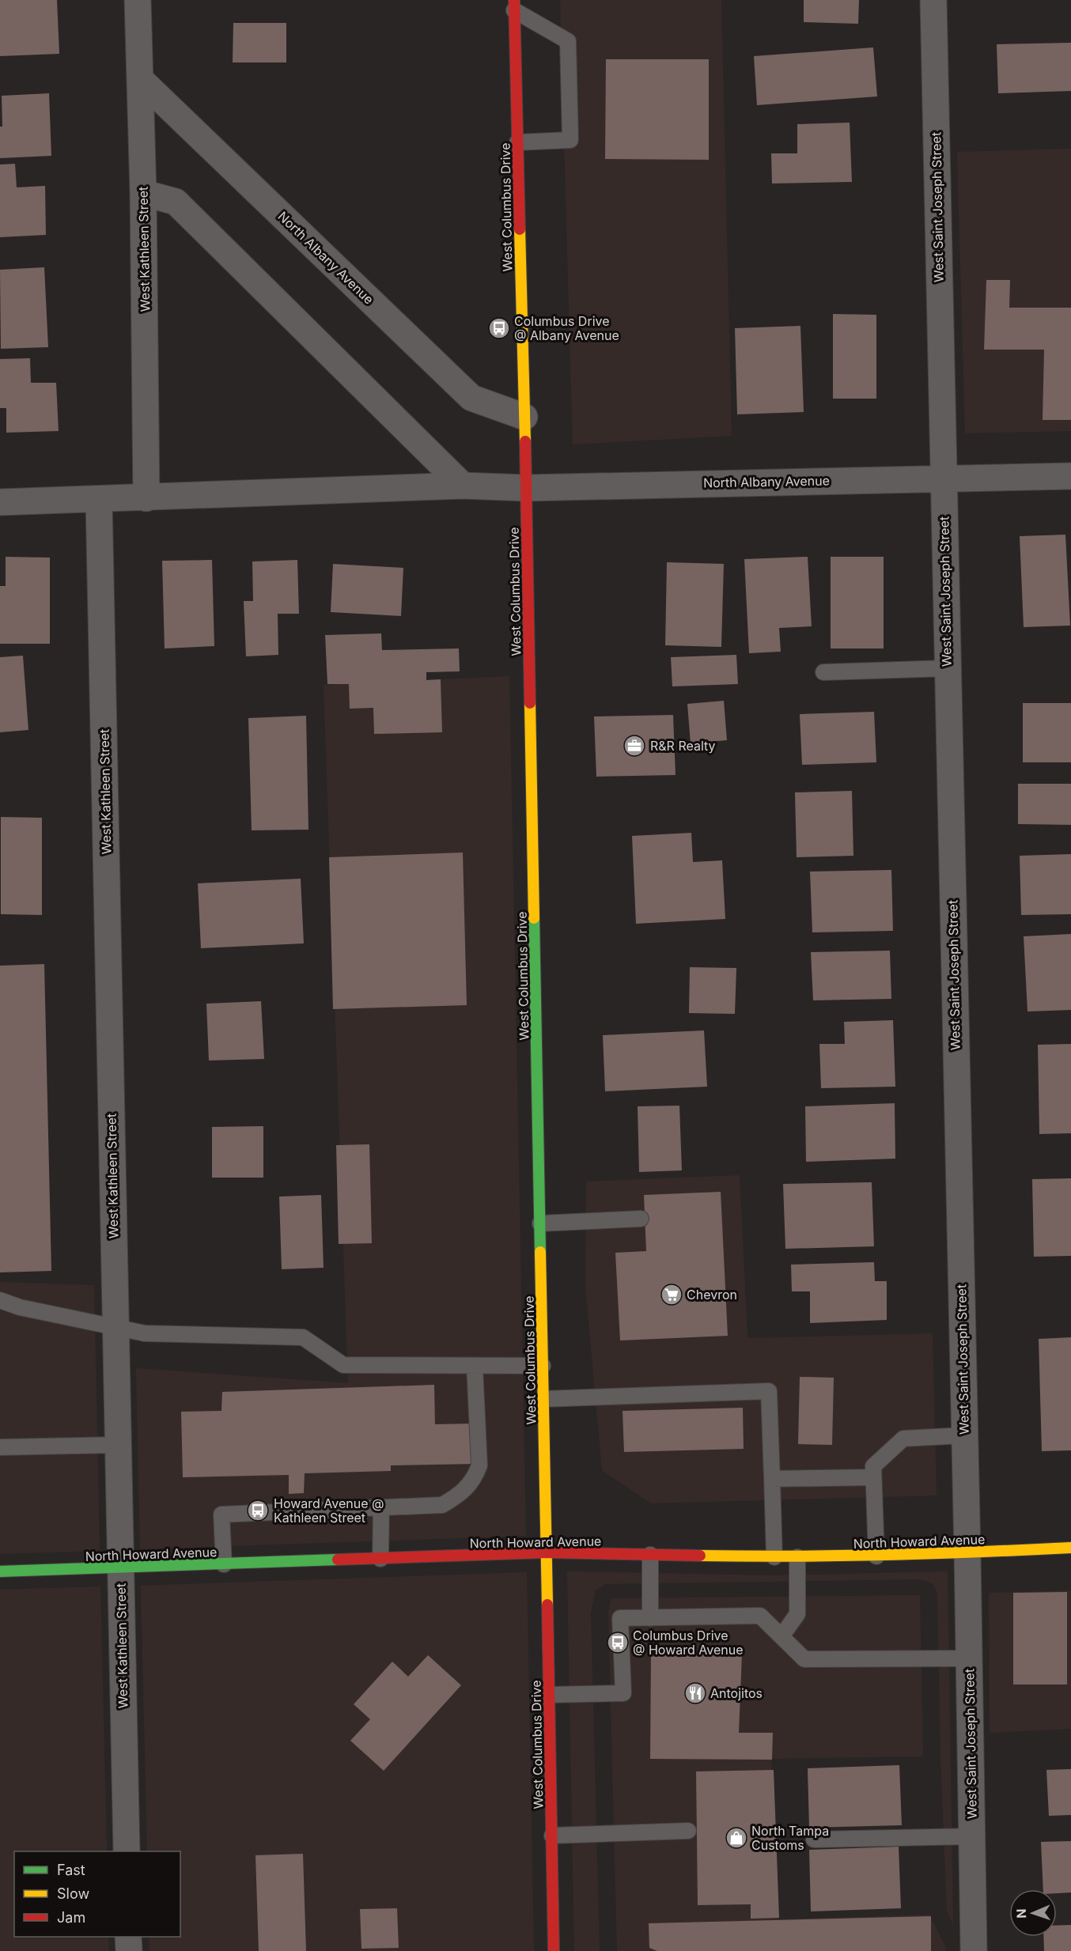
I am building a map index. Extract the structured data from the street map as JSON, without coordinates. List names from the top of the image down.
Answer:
{
  "streets": {
    "main road": ["West Columbus Drive", "North Howard Avenue"],
    "street": ["West Saint Joseph Street", "West Kathleen Street", "North Albany Avenue"]
  },
  "crossings": [
    ["West Columbus Drive", "North Albany Avenue"],
    ["West Columbus Drive", "North Howard Avenue"],
    ["West Saint Joseph Street", "North Albany Avenue"],
    ["West Saint Joseph Street", "North Howard Avenue"],
    ["West Kathleen Street", "North Albany Avenue"],
    ["West Kathleen Street", "North Howard Avenue"]
  ],
  "places": {
    "bus stop": ["Columbus Drive @ Albany Avenue", "Howard Avenue @ Kathleen Street", "Columbus Drive @ Howard Avenue"],
    "office": ["R&R Realty"],
    "supermarket": ["Chevron"],
    "restaurant": ["Antojitos"],
    "shop": ["North Tampa Customs"]
  },
  "legend": ["Fast", "Slow", "Jam"],
  "north": "left"
}
